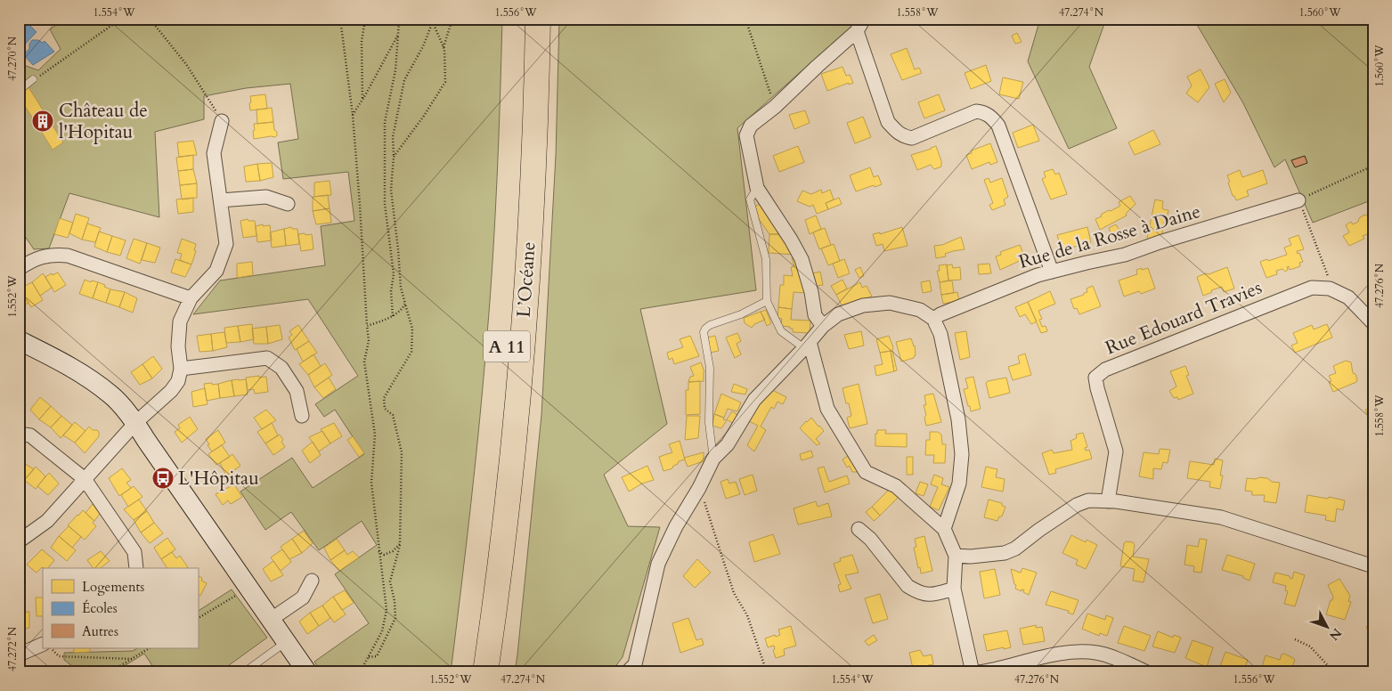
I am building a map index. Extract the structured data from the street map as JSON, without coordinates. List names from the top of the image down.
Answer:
{
  "streets": {
    "highway": ["L’Océane", "A 11"],
    "street": ["Rue de la Rosse à Daine", "Rue Edouard Travies"]
  },
  "places": {
    "building": ["Château de l'Hopitau"],
    "bus stop": ["L'Hôpitau"]
  },
  "legend": ["Logements", "Écoles", "Autres"],
  "north": "bottom right",
  "coordinates": [
    "1.554°W",
    "1.556°W",
    "1.558°W",
    "47.274°N",
    "1.560°W",
    "47.270°N",
    "47.276°N",
    "1.552°W",
    "47.272°N"
  ]
}
